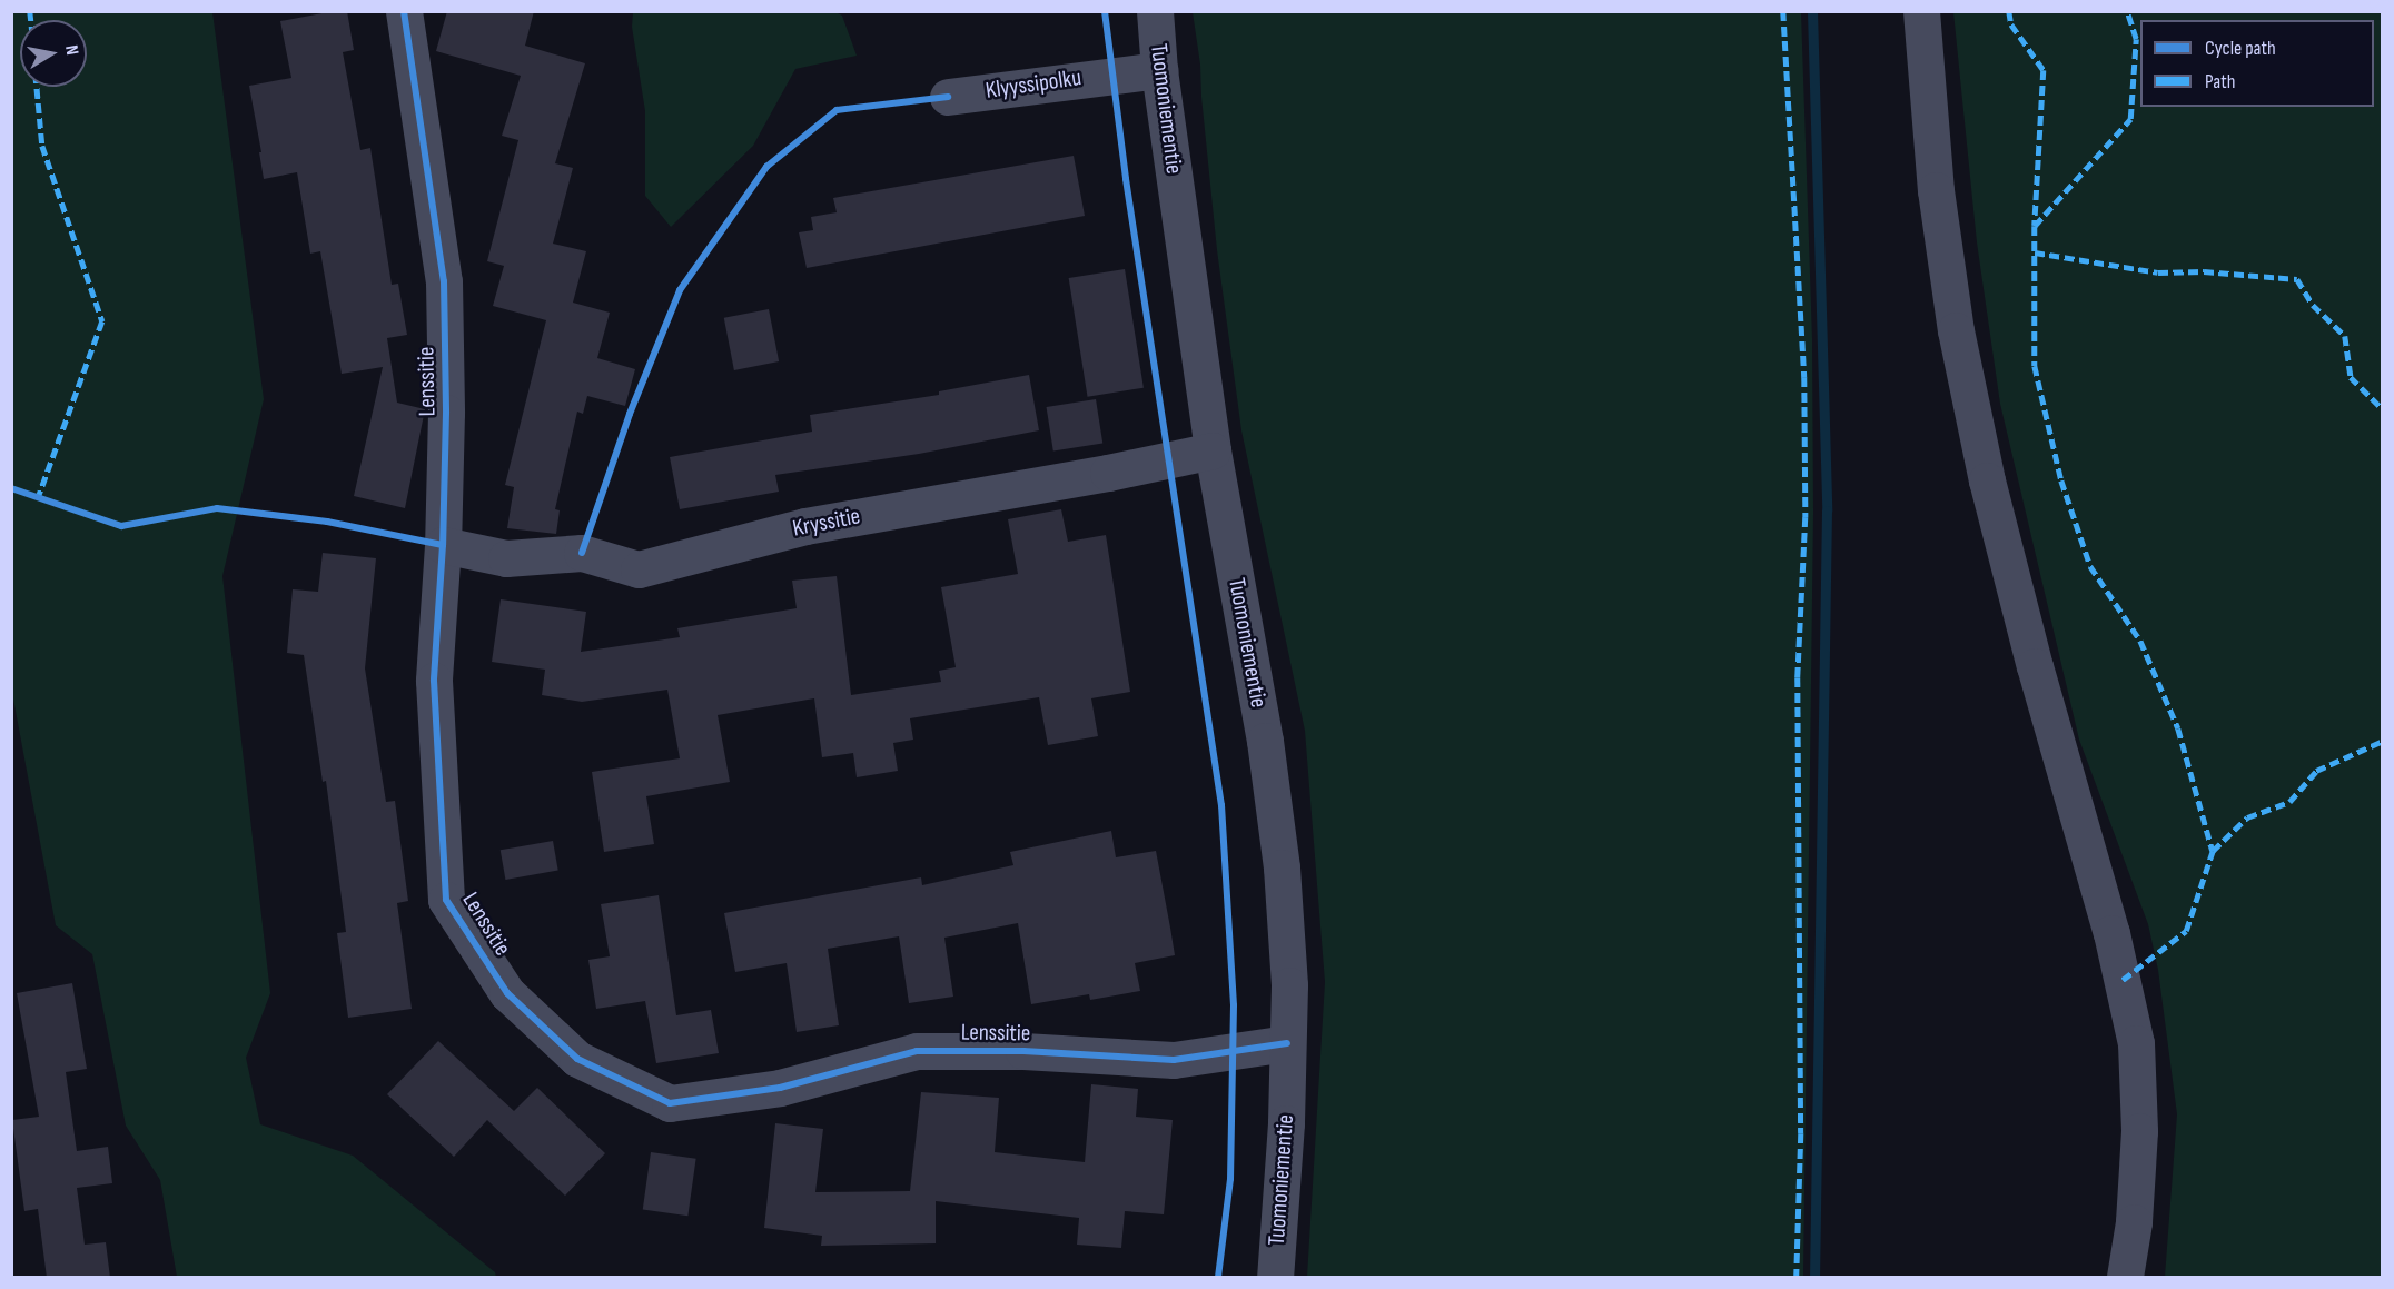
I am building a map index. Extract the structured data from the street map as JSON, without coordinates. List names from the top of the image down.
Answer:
{
  "streets": {
    "street": [
      "Klyyssipolku",
      "Tuomoniementie",
      "Lenssitie",
      "Kryssitie"
    ]
  },
  "crossings": [
    ["Klyyssipolku", "Tuomoniementie"],
    ["Tuomoniementie", "Lenssitie"],
    ["Tuomoniementie", "Kryssitie"],
    ["Lenssitie", "Kryssitie"]
  ],
  "legend": ["Cycle path", "Path"],
  "north": "right"
}
